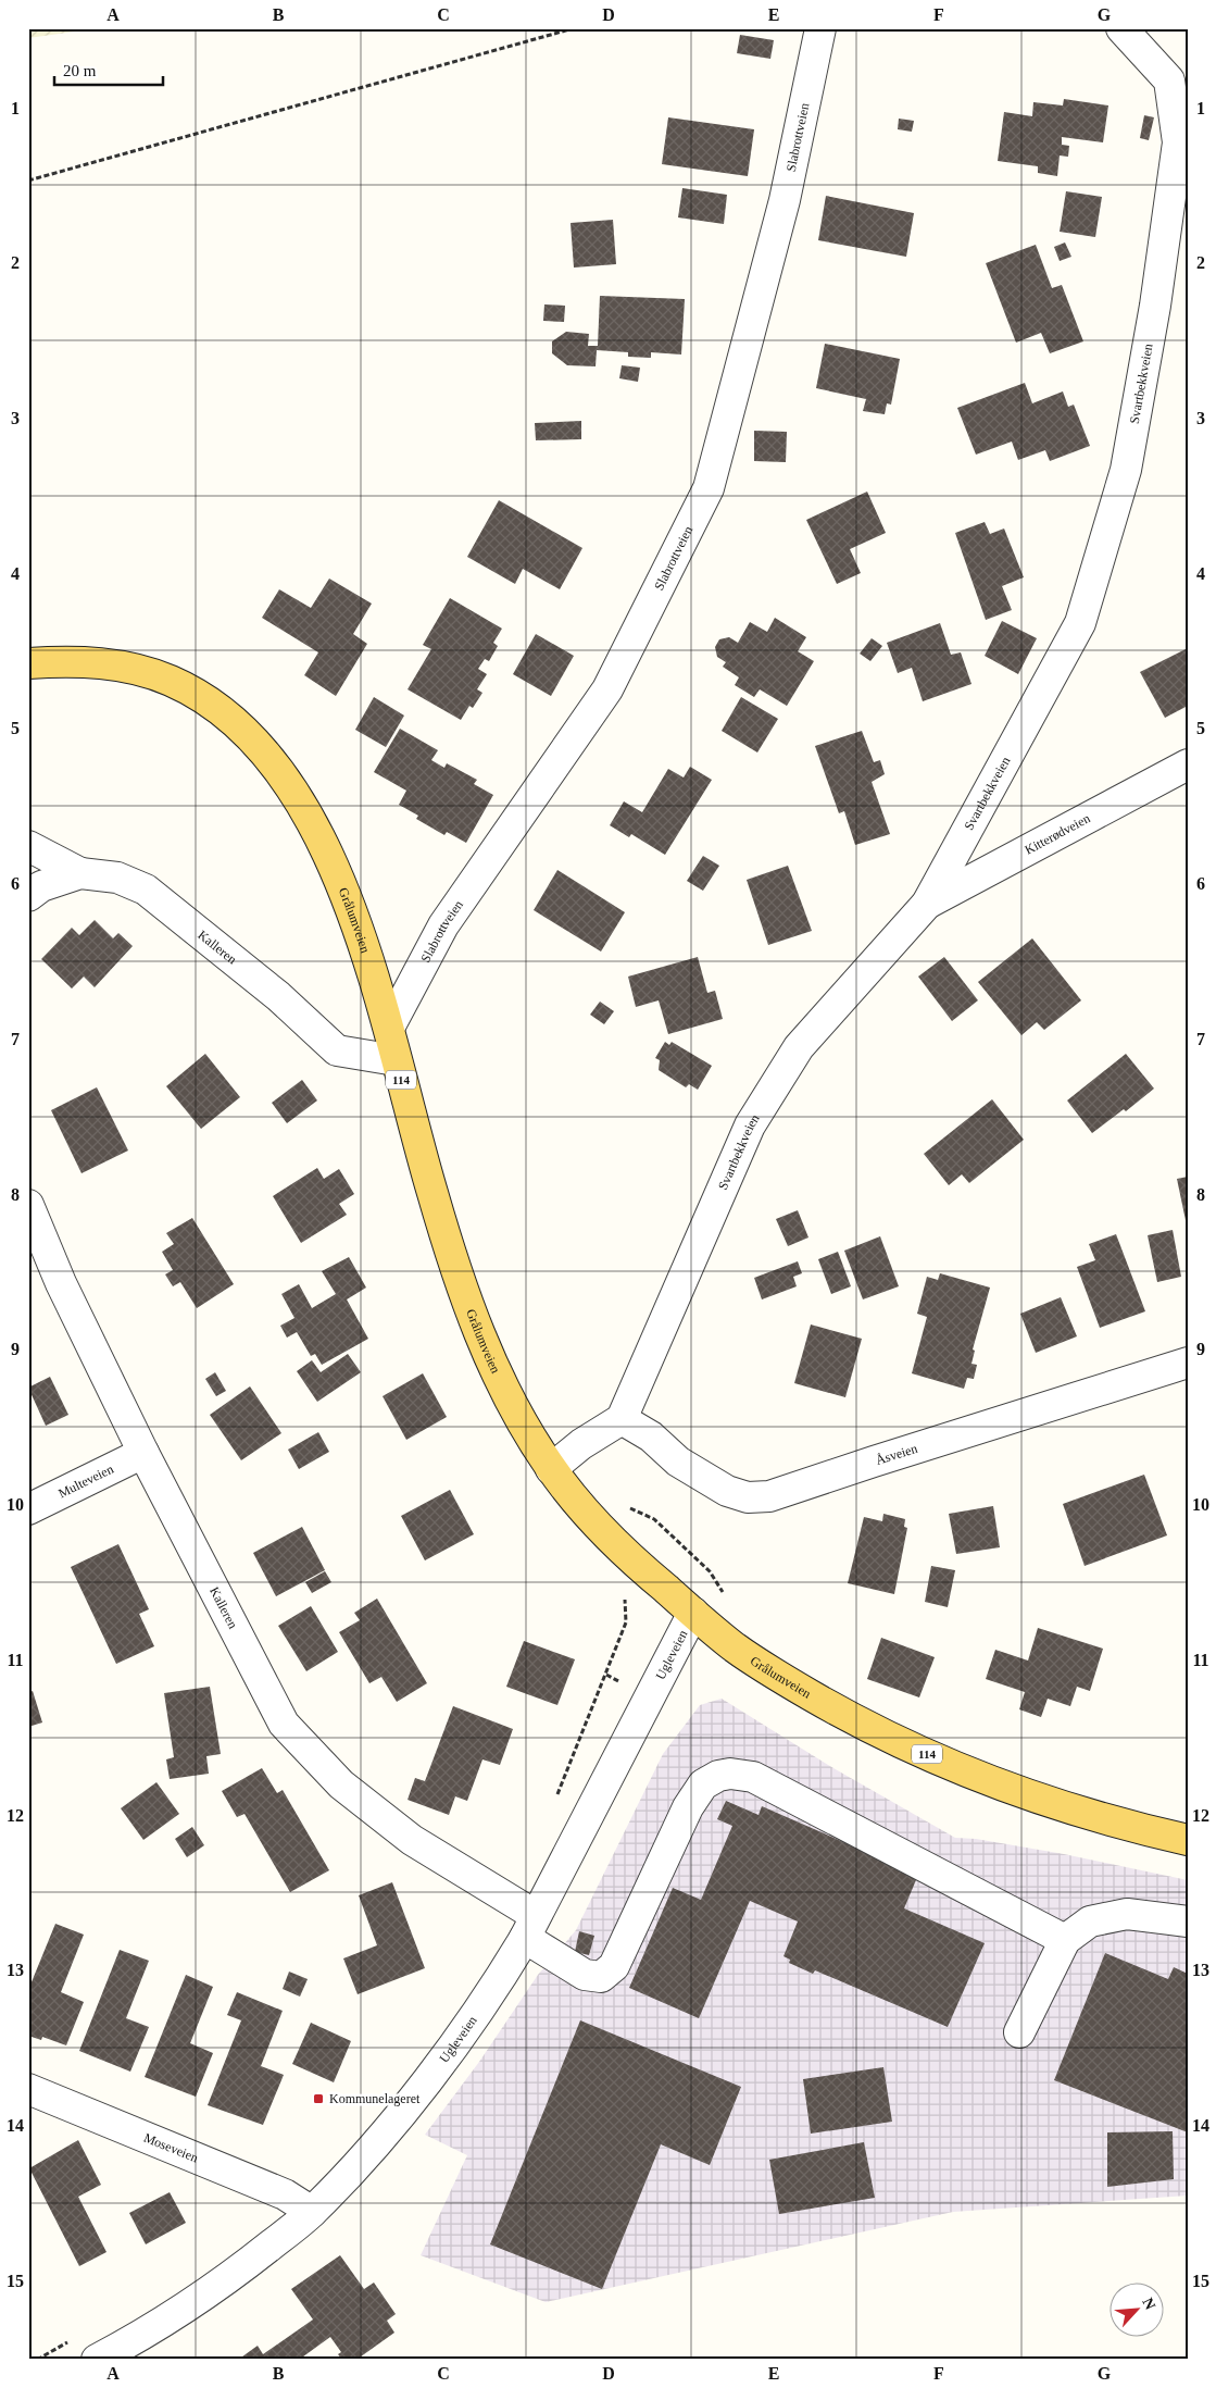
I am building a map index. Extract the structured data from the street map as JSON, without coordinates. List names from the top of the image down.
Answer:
{
  "streets": {
    "main road": ["Grålumveien", "114"],
    "street": [
      "Slabrottveien",
      "Svartbekkveien",
      "Kitterødveien",
      "Kalleren",
      "Åsveien",
      "Multeveien",
      "Ugleveien",
      "Moseveien"
    ]
  },
  "crossings": [
    ["Slabrottveien", "Grålumveien"],
    ["Svartbekkveien", "Kitterødveien"],
    ["Svartbekkveien", "Åsveien"],
    ["Grålumveien", "Kalleren"],
    ["Grålumveien", "Ugleveien"],
    ["Kalleren", "Multeveien"],
    ["Kalleren", "Ugleveien"],
    ["Ugleveien", "Moseveien"]
  ],
  "places": {
    "transit": ["Kommunelageret"]
  },
  "scale_bar": "20 m",
  "north": "top right",
  "grid": {
    "columns": [
      "A",
      "B",
      "C",
      "D",
      "E",
      "F",
      "G"
    ],
    "rows": [
      "1",
      "2",
      "3",
      "4",
      "5",
      "6",
      "7",
      "8",
      "9",
      "10",
      "11",
      "12",
      "13",
      "14",
      "15"
    ]
  }
}
